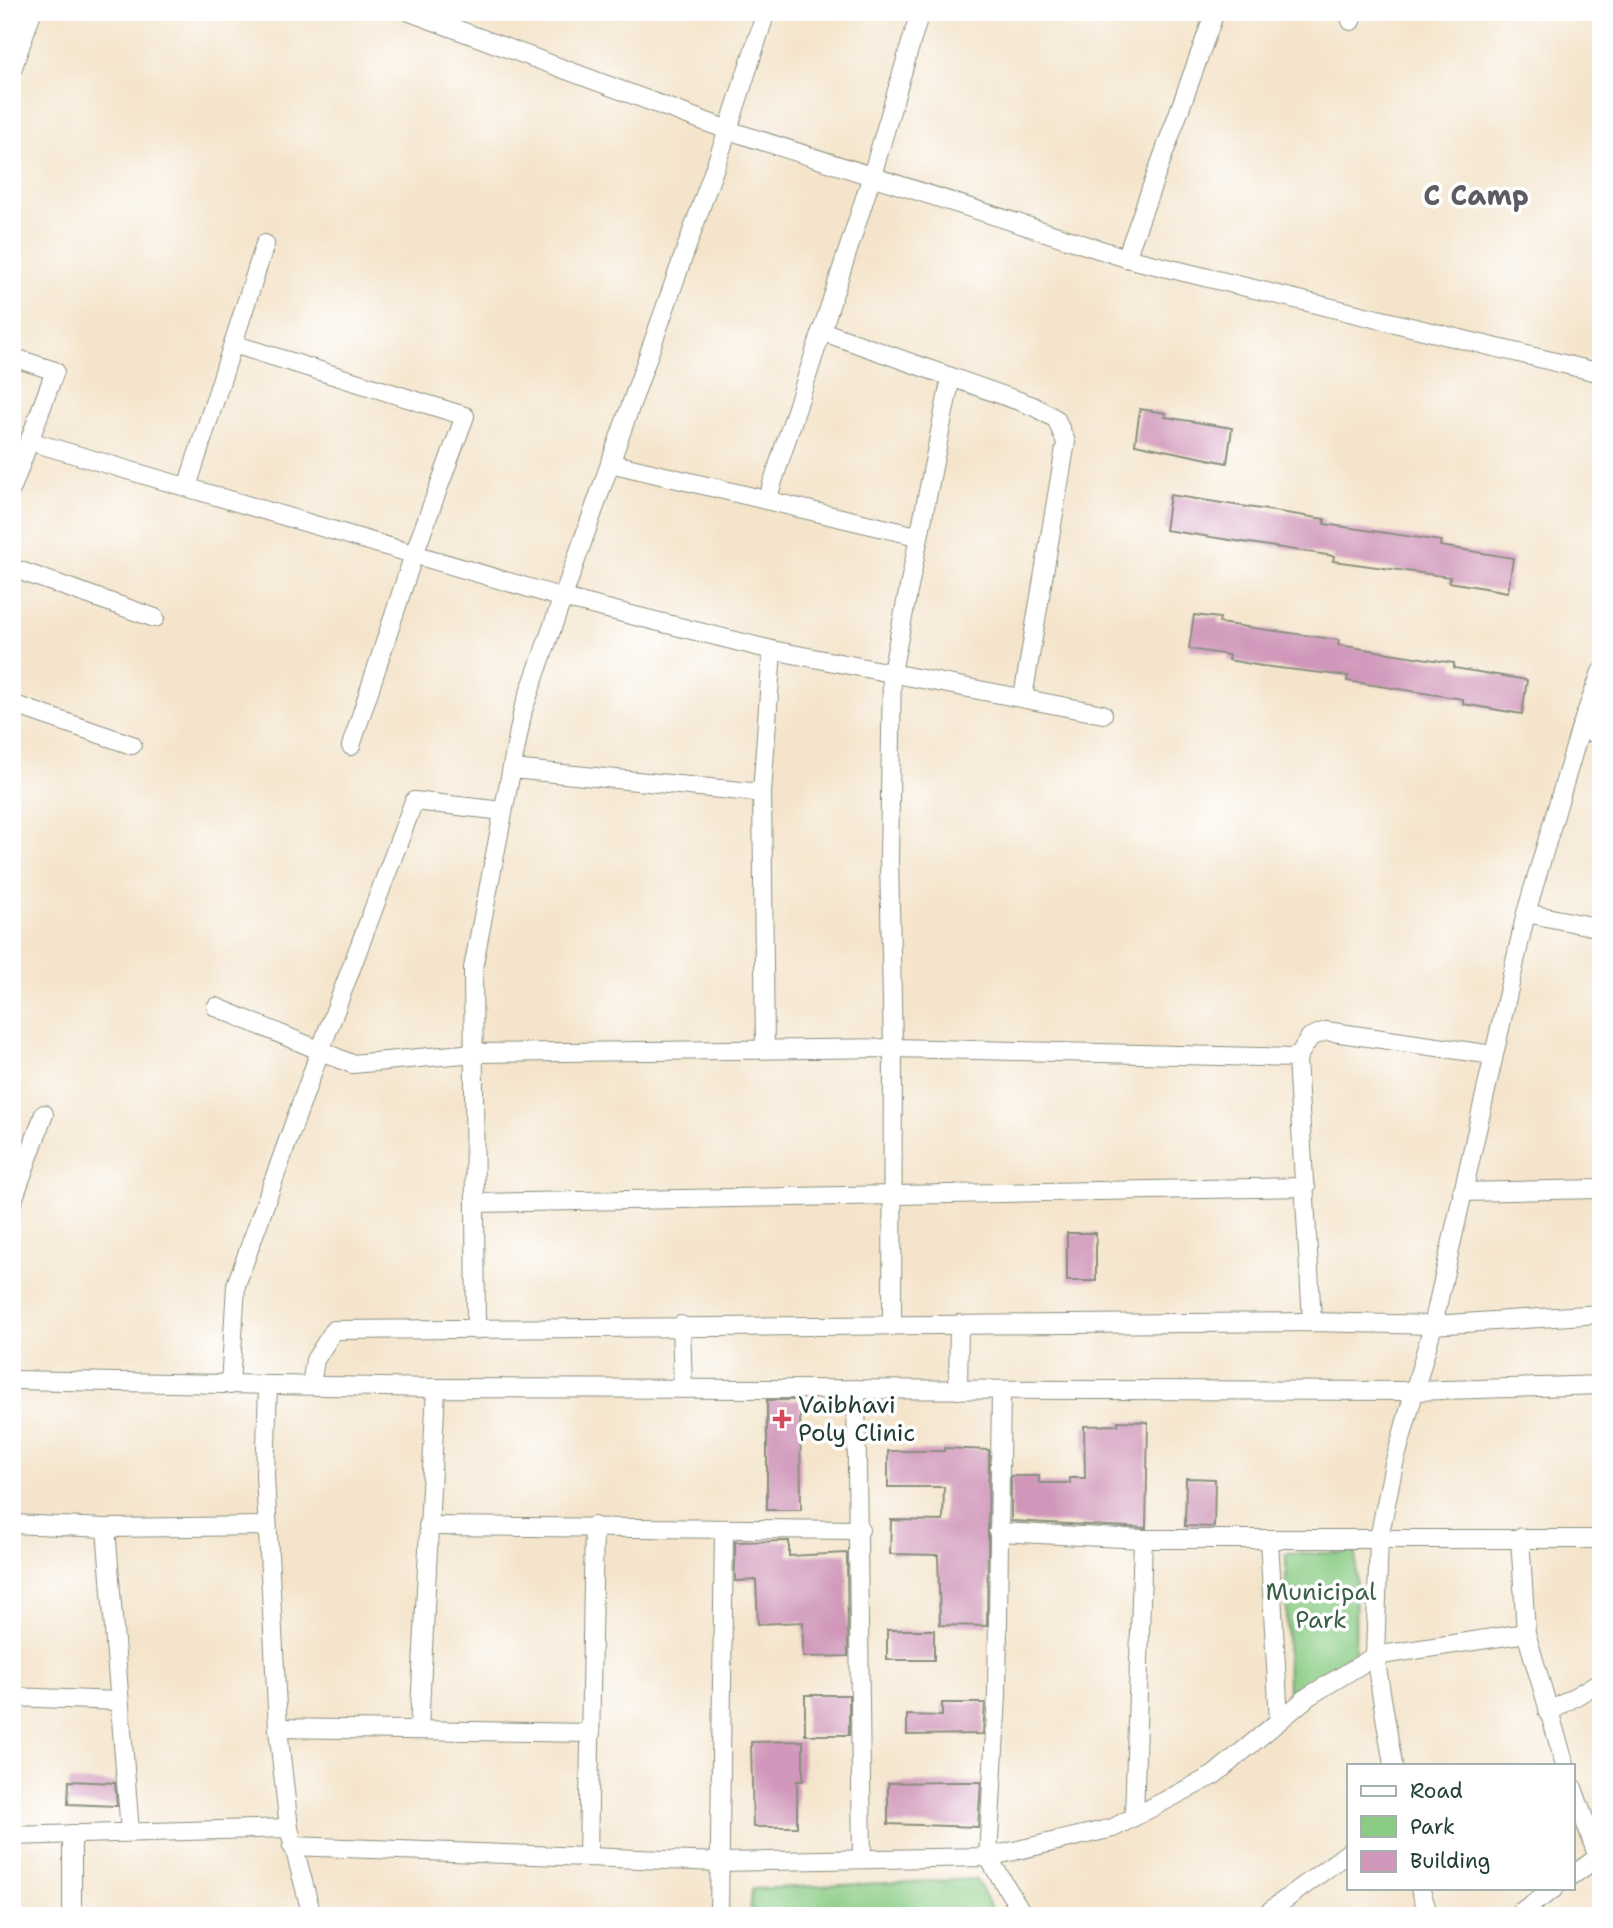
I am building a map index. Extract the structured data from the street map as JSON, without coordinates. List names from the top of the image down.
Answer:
{
  "districts": ["C Camp"],
  "parks": ["Municipal Park"],
  "places": {
    "health": ["Vaibhavi Poly Clinic"]
  },
  "legend": ["Road", "Park", "Building"]
}
